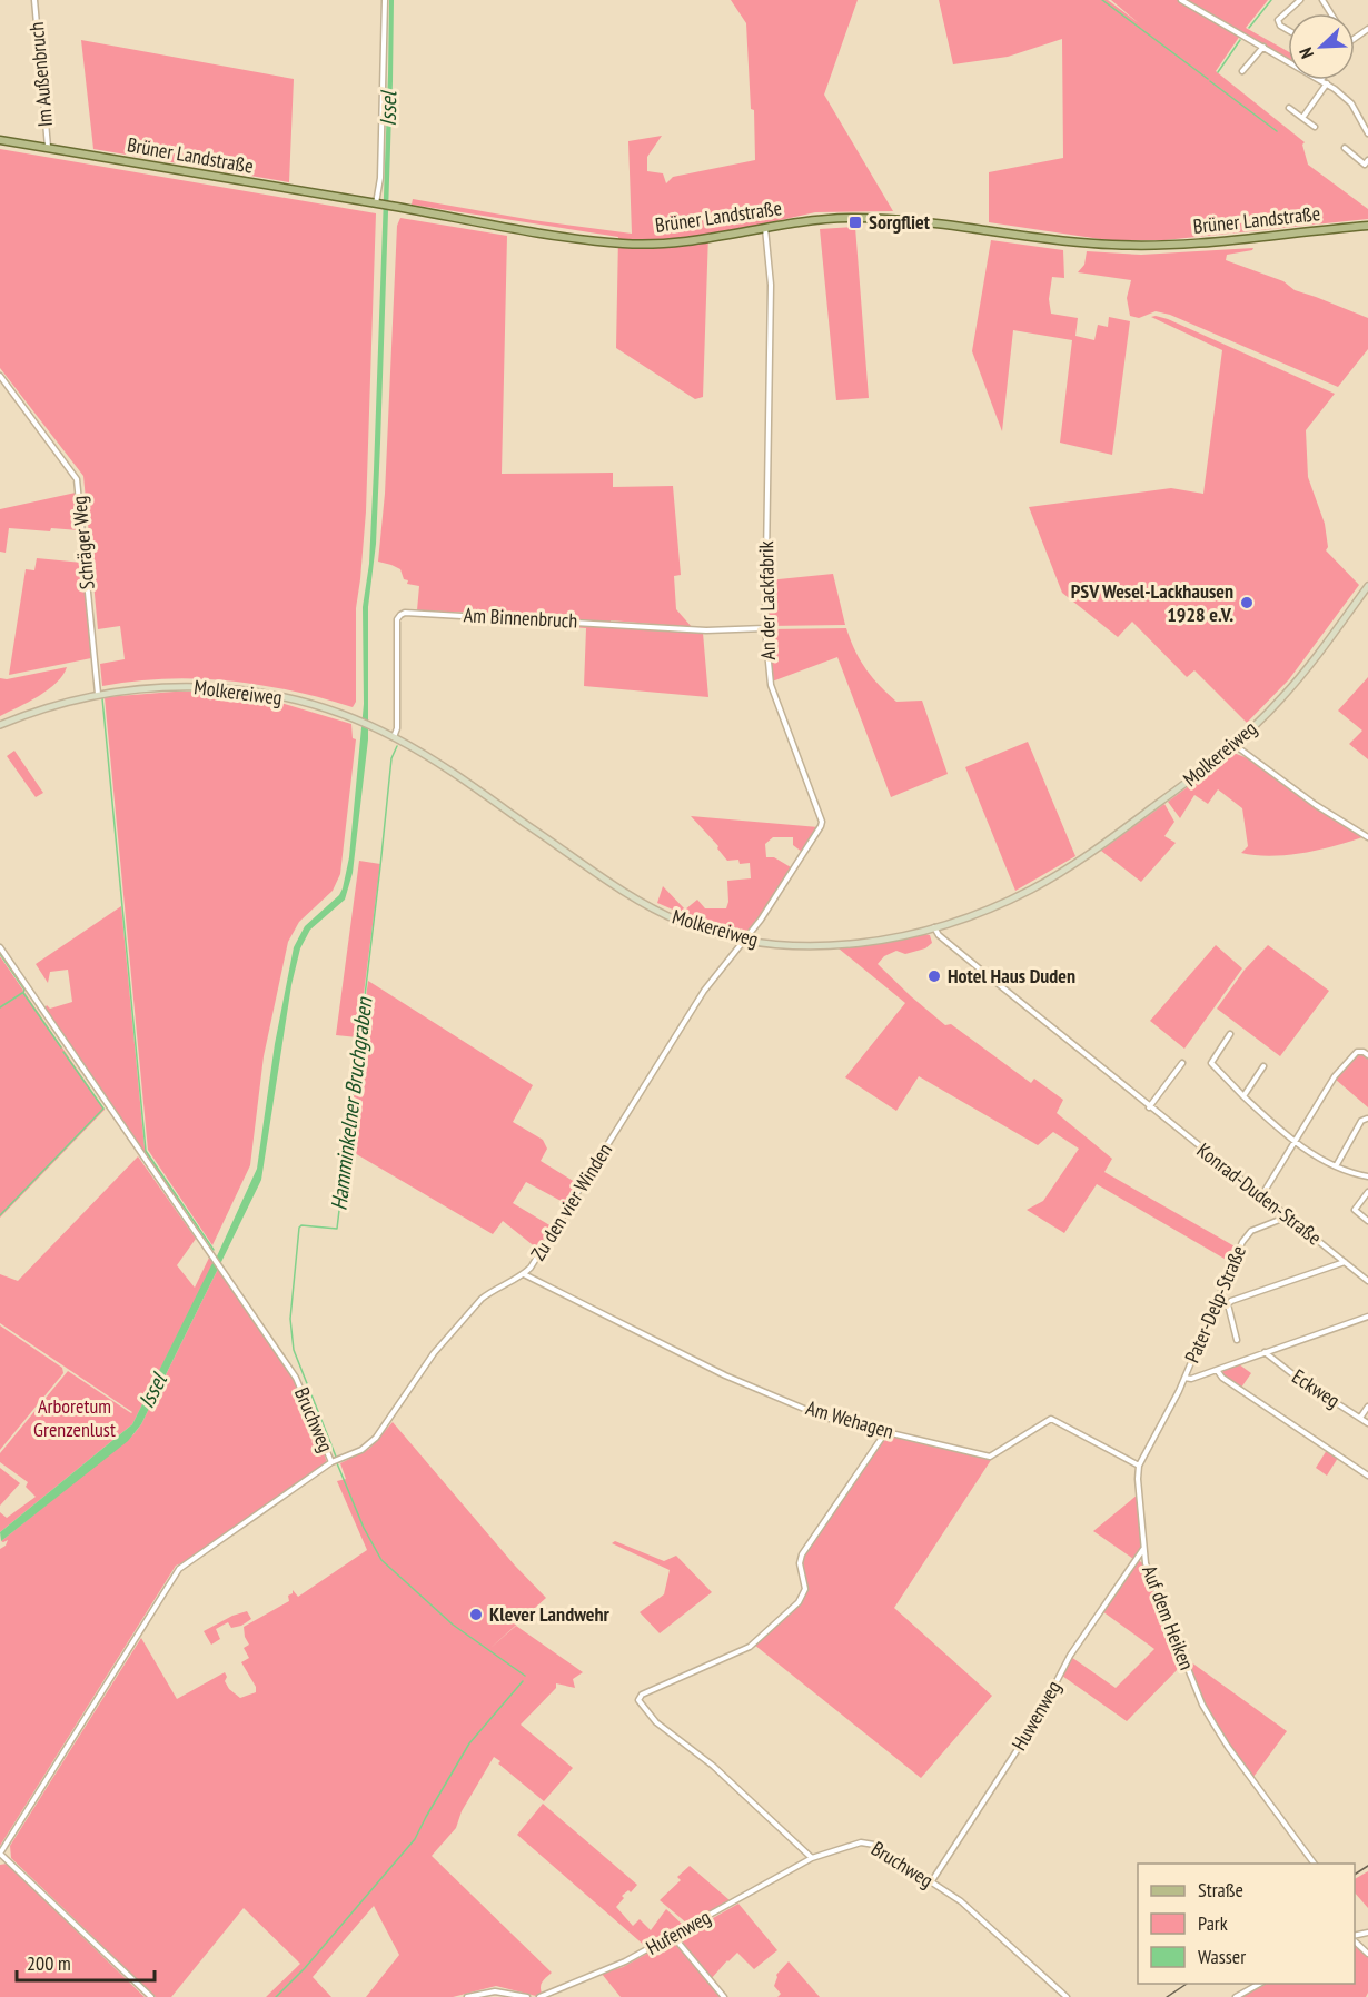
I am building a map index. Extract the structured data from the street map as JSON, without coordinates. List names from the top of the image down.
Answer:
{
  "streets": {
    "main road": ["Brüner Landstraße", "Molkereiweg"],
    "street": [
      "Im Außenbruch",
      "Schräger Weg",
      "An der Lackfabrik",
      "Am Binnenbruch",
      "Konrad-Duden-Straße",
      "Zu den vier Winden",
      "Pater-Delp-Straße",
      "Eckweg",
      "Bruchweg",
      "Am Wehagen",
      "Auf dem Heiken",
      "Huwenweg",
      "Hufenweg"
    ]
  },
  "crossings": [
    ["Im Außenbruch", "Brüner Landstraße"],
    ["Brüner Landstraße", "An der Lackfabrik"],
    ["Schräger Weg", "Molkereiweg"],
    ["An der Lackfabrik", "Am Binnenbruch"],
    ["An der Lackfabrik", "Molkereiweg"],
    ["An der Lackfabrik", "Zu den vier Winden"],
    ["Am Binnenbruch", "Molkereiweg"],
    ["Molkereiweg", "Konrad-Duden-Straße"],
    ["Molkereiweg", "Zu den vier Winden"],
    ["Konrad-Duden-Straße", "Pater-Delp-Straße"],
    ["Zu den vier Winden", "Bruchweg"],
    ["Zu den vier Winden", "Am Wehagen"],
    ["Pater-Delp-Straße", "Auf dem Heiken"],
    ["Bruchweg", "Huwenweg"],
    ["Bruchweg", "Hufenweg"],
    ["Am Wehagen", "Auf dem Heiken"],
    ["Auf dem Heiken", "Huwenweg"]
  ],
  "water": ["Issel", "Hamminkelner Bruchgraben"],
  "parks": ["Arboretum Grenzenlust"],
  "places": {
    "transit": ["Sorgfliet"],
    "other": ["PSV Wesel-Lackhausen 1928 e.V.", "Hotel Haus Duden", "Klever Landwehr"]
  },
  "legend": ["Straße", "Park", "Wasser"],
  "scale_bar": "200 m",
  "north": "bottom left"
}
